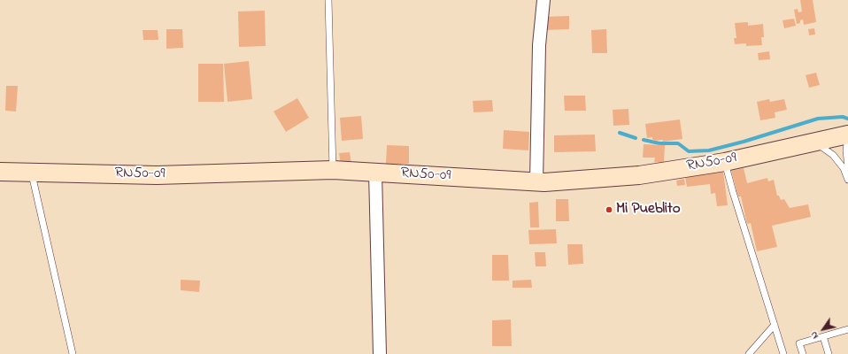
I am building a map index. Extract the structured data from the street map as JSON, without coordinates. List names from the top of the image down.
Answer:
{
  "streets": {
    "main road": ["RN50-09"]
  },
  "places": ["Mi Pueblito"],
  "north": "bottom left"
}
